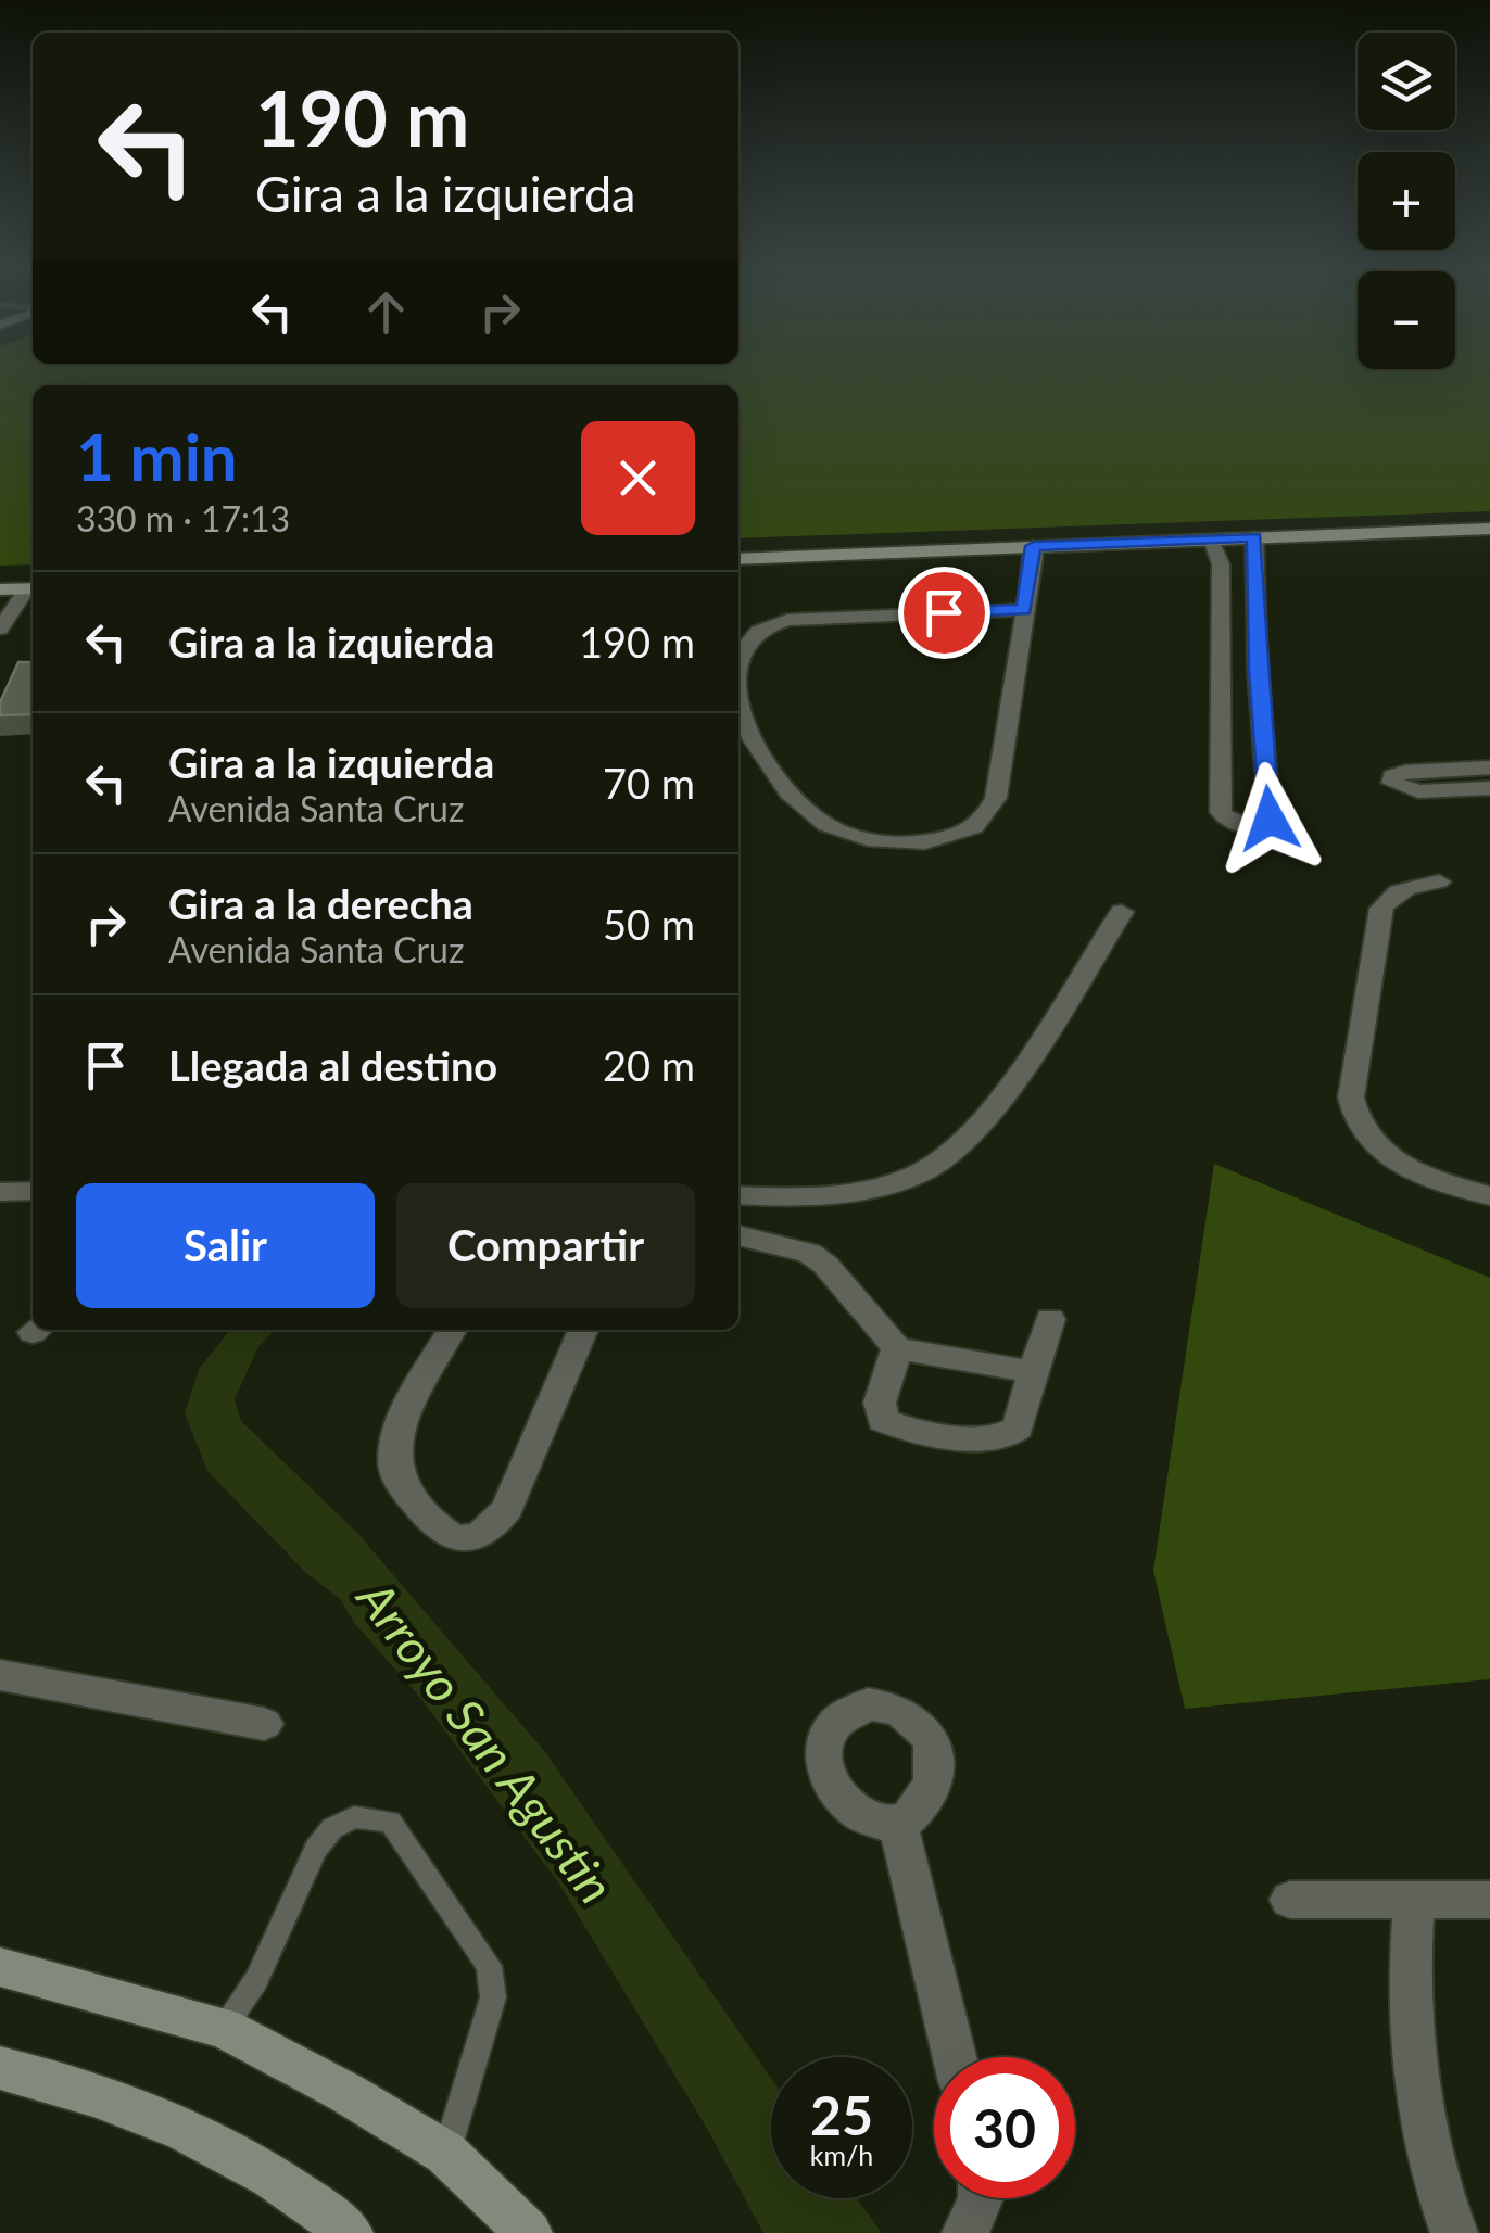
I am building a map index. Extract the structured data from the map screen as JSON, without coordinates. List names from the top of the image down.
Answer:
{
  "water": ["Arroyo San Agustin"],
  "page": {
    "map_buttons": ["+", "−"],
    "turn": ["190 m", "Gira a la izquierda"],
    "heading": ["1 min", "330 m · 17:13"],
    "list": [
      {
        "name": "Gira a la izquierda",
        "value": "190 m"
      },
      {
        "name": "Gira a la izquierda",
        "note": "Avenida Santa Cruz",
        "value": "70 m"
      },
      {
        "name": "Gira a la derecha",
        "note": "Avenida Santa Cruz",
        "value": "50 m"
      },
      {
        "name": "Llegada al destino",
        "value": "20 m"
      }
    ],
    "buttons": ["Salir", "Compartir"],
    "speed": "25 km/h",
    "limit": "30"
  }
}
